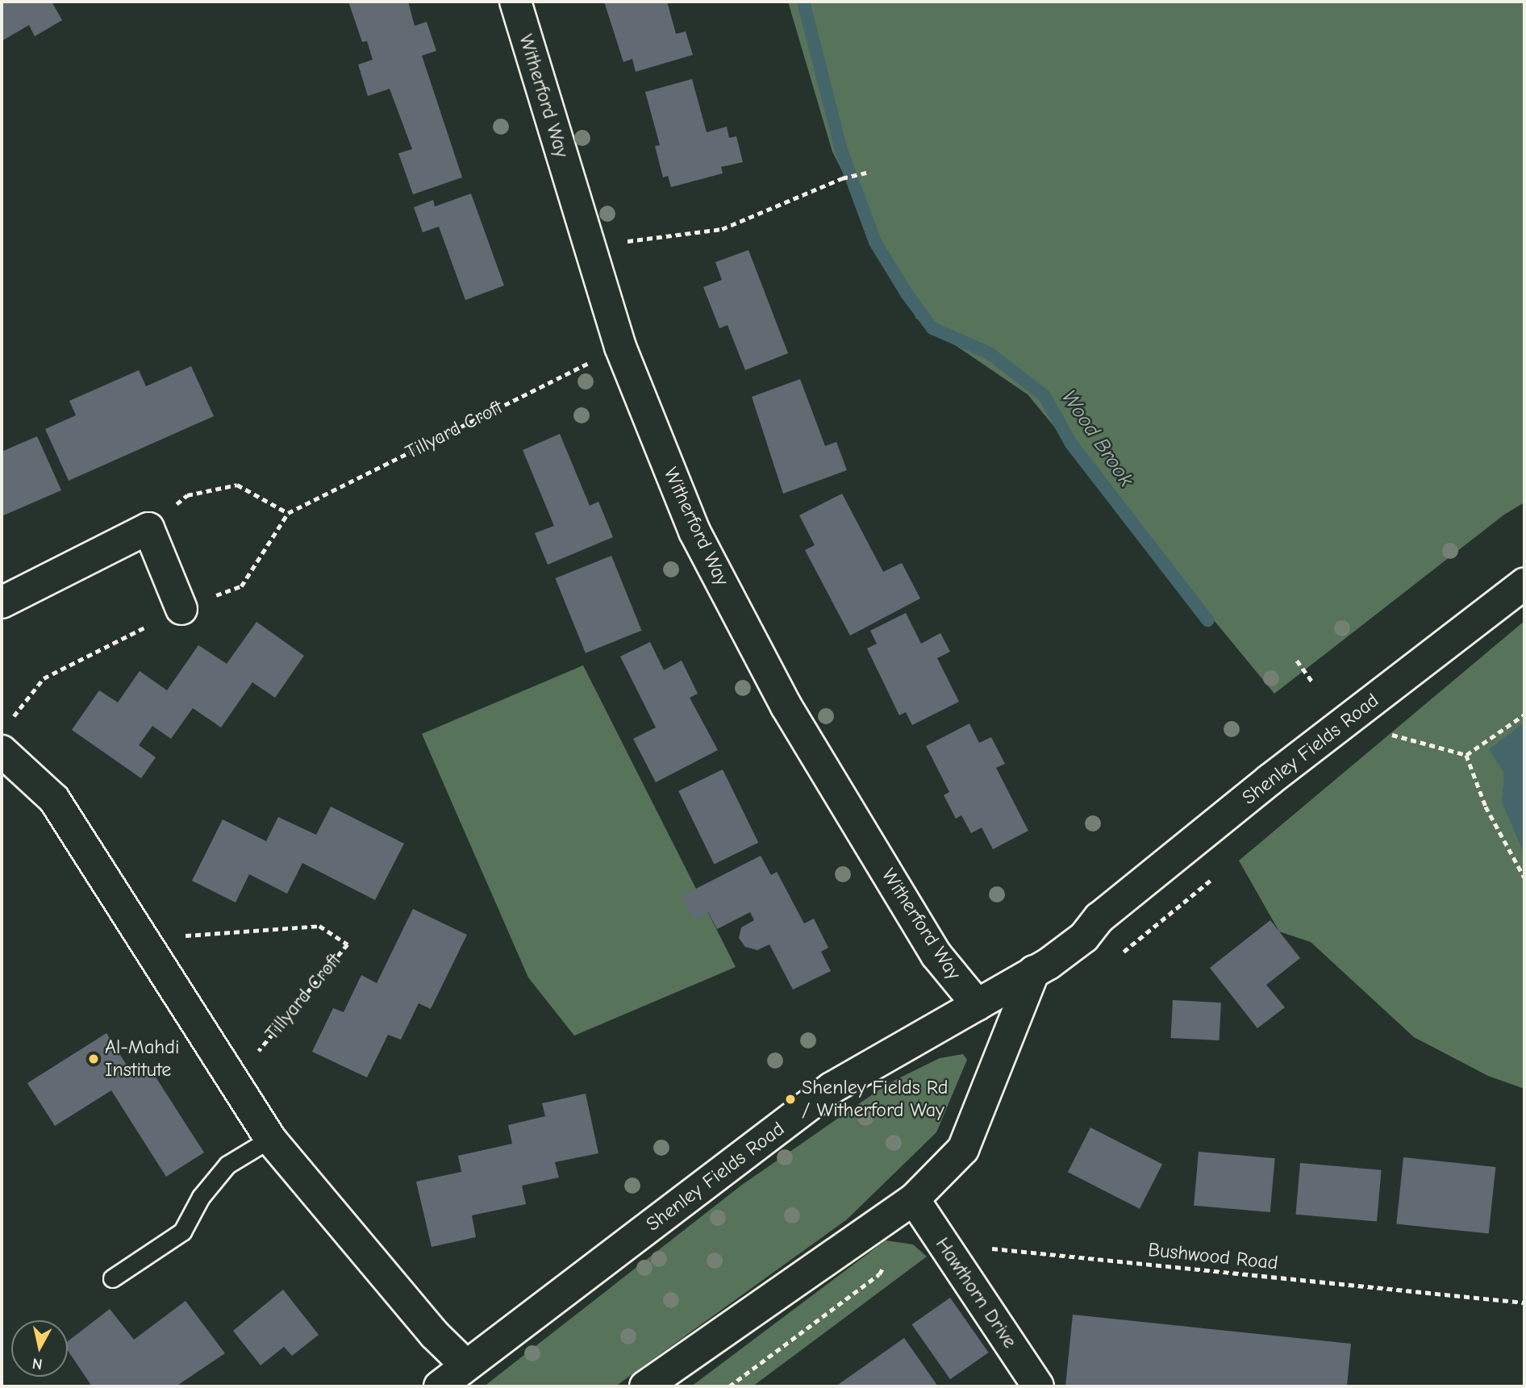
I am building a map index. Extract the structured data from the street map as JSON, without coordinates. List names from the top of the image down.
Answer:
{
  "streets": {
    "street": ["Witherford Way", "Shenley Fields Road", "Hawthorn Drive"],
    "path": ["Tillyard Croft", "Bushwood Road"]
  },
  "crossings": [
    ["Witherford Way", "Tillyard Croft"],
    ["Witherford Way", "Shenley Fields Road"],
    ["Shenley Fields Road", "Hawthorn Drive"]
  ],
  "water": ["Wood Brook"],
  "places": ["Al-Mahdi Institute", "Shenley Fields Rd / Witherford Way"],
  "north": "bottom"
}
